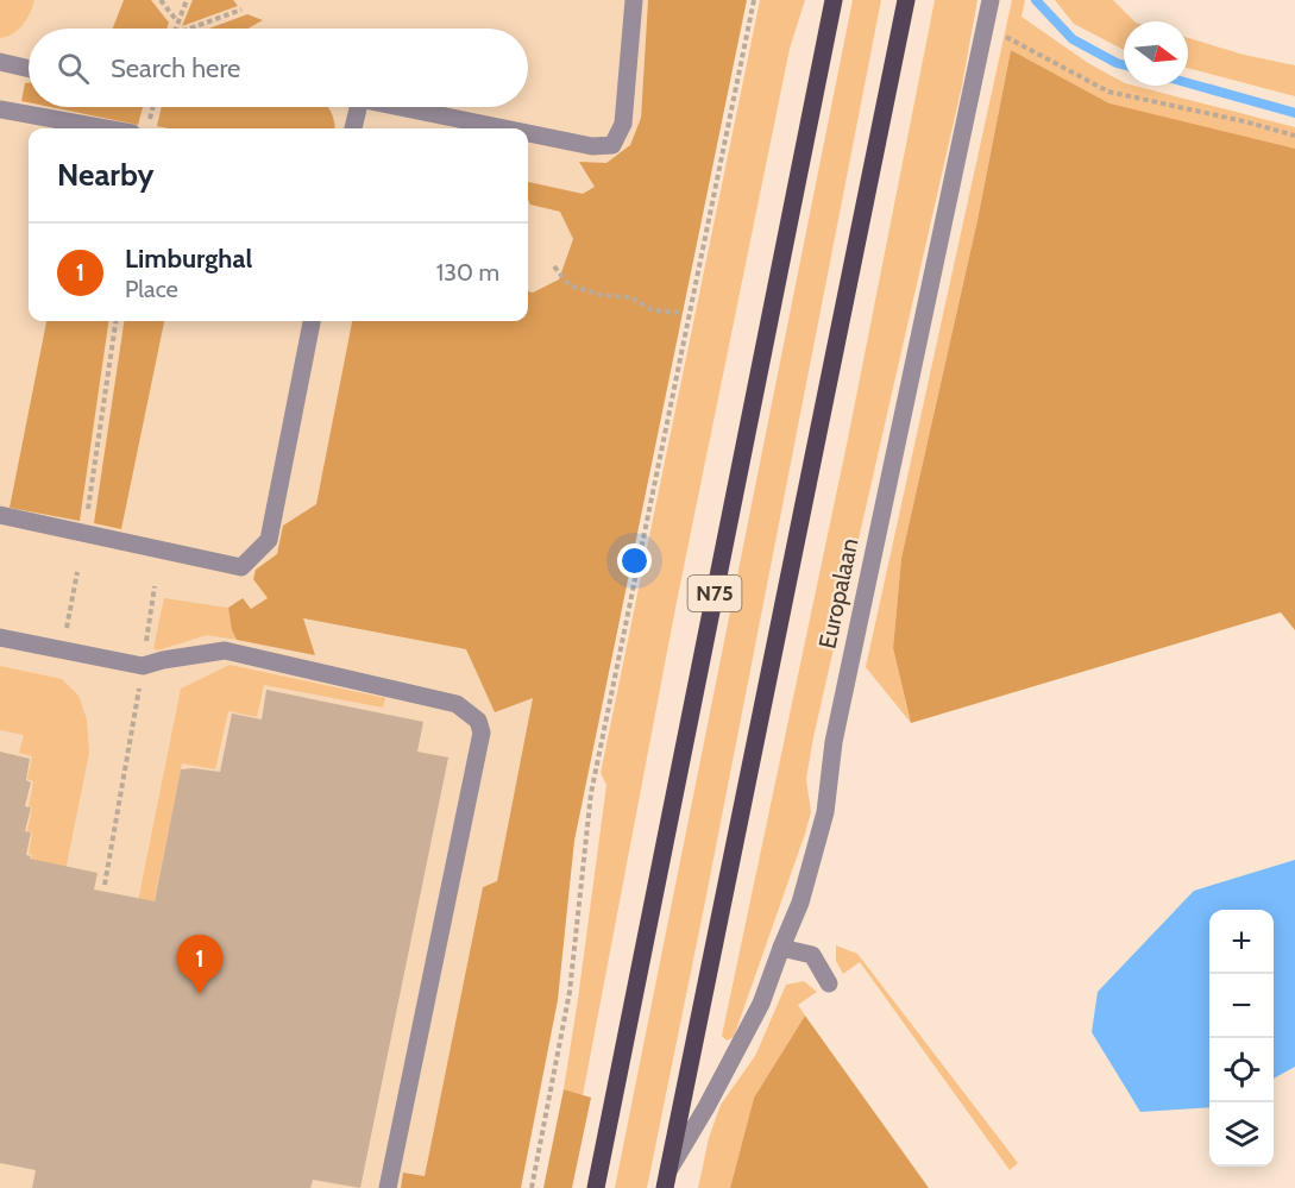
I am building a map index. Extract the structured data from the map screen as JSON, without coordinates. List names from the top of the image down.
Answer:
{
  "streets": {
    "main road": ["N75", "Europalaan"]
  },
  "north": "right",
  "page": {
    "search": "Search here",
    "heading": "Nearby",
    "list": [
      {
        "mark": "1",
        "name": "Limburghal",
        "note": "Place",
        "value": "130 m"
      }
    ],
    "map_buttons": ["+", "−"],
    "pins": "1"
  }
}
